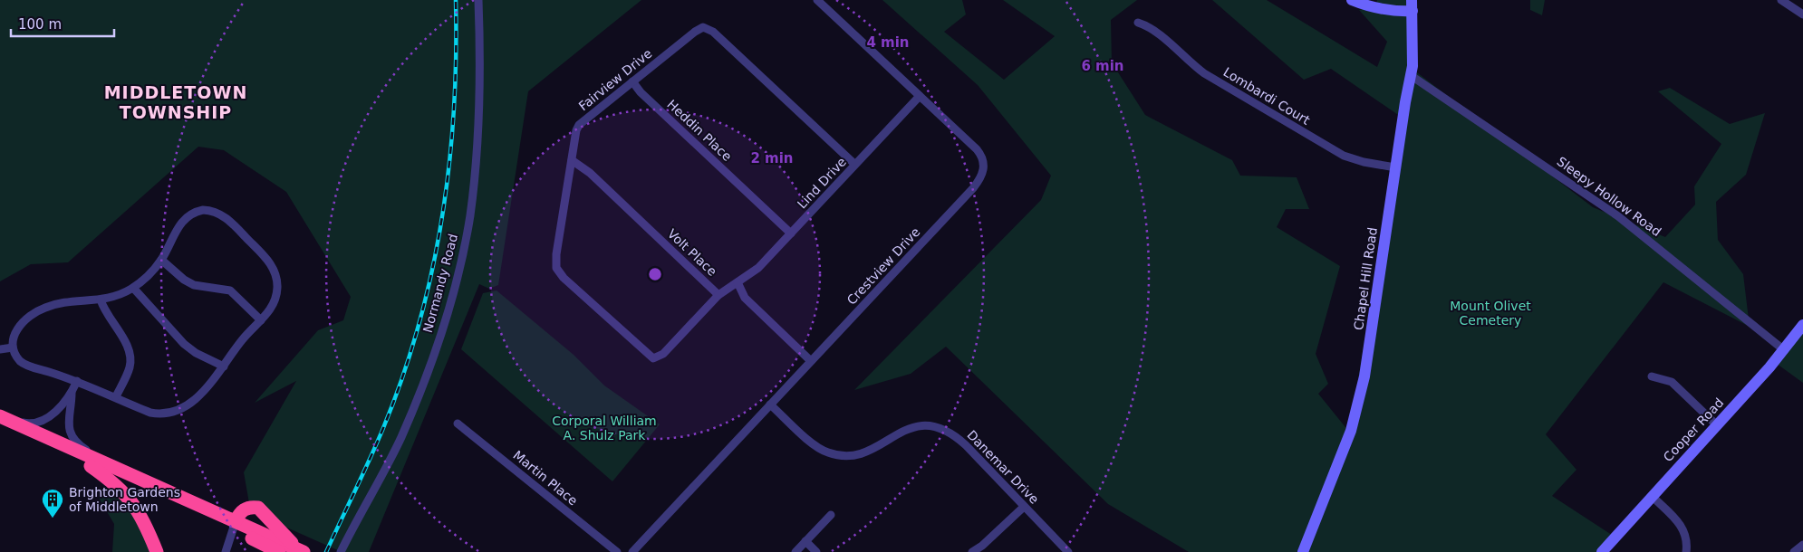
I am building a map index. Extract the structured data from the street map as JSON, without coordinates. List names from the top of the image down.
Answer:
{
  "streets": {
    "street": [
      "Fairview Drive",
      "Lombardi Court",
      "Heddin Place",
      "Lind Drive",
      "Sleepy Hollow Road",
      "Volt Place",
      "Crestview Drive",
      "Chapel Hill Road",
      "Normandy Road",
      "Cooper Road",
      "Danemar Drive",
      "Martin Place"
    ]
  },
  "crossings": [
    ["Fairview Drive", "Heddin Place"],
    ["Fairview Drive", "Lind Drive"],
    ["Fairview Drive", "Volt Place"],
    ["Lombardi Court", "Chapel Hill Road"],
    ["Heddin Place", "Lind Drive"],
    ["Lind Drive", "Volt Place"],
    ["Lind Drive", "Crestview Drive"],
    ["Sleepy Hollow Road", "Chapel Hill Road"],
    ["Sleepy Hollow Road", "Cooper Road"],
    ["Crestview Drive", "Danemar Drive"]
  ],
  "districts": ["MIDDLETOWN TOWNSHIP"],
  "parks": ["Mount Olivet Cemetery", "Corporal William A. Shulz Park"],
  "places": {
    "building": ["Brighton Gardens of Middletown"]
  },
  "scale_bar": "100 m",
  "rings": ["4 min", "6 min", "2 min"]
}
